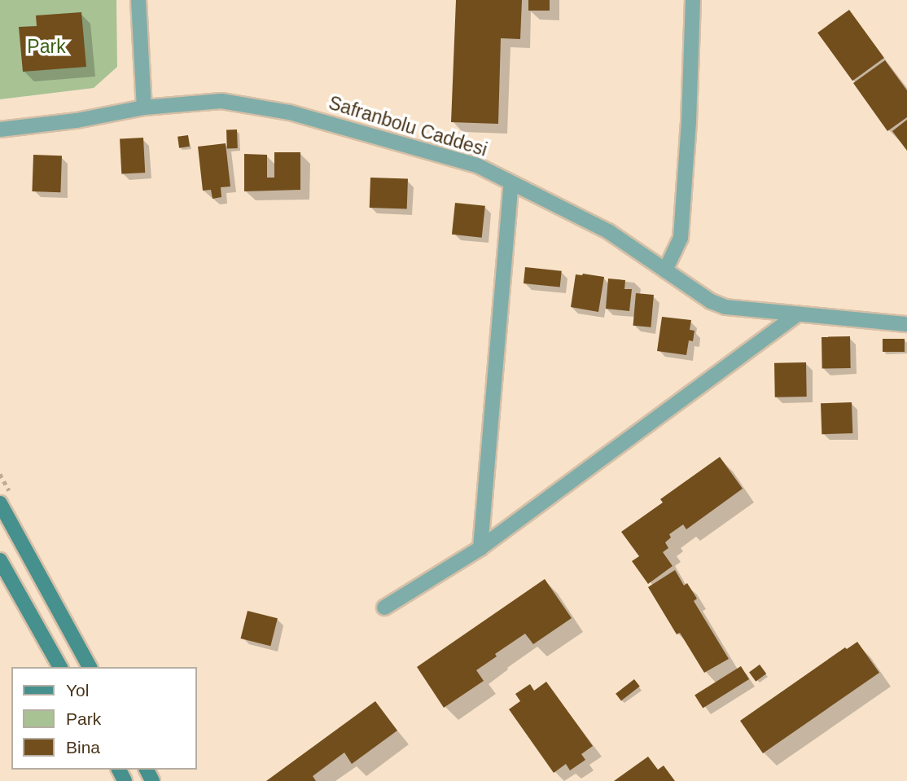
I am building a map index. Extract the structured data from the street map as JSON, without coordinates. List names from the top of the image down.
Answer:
{
  "streets": {
    "street": ["Safranbolu Caddesi"]
  },
  "parks": ["Park"],
  "legend": ["Yol", "Park", "Bina"]
}
